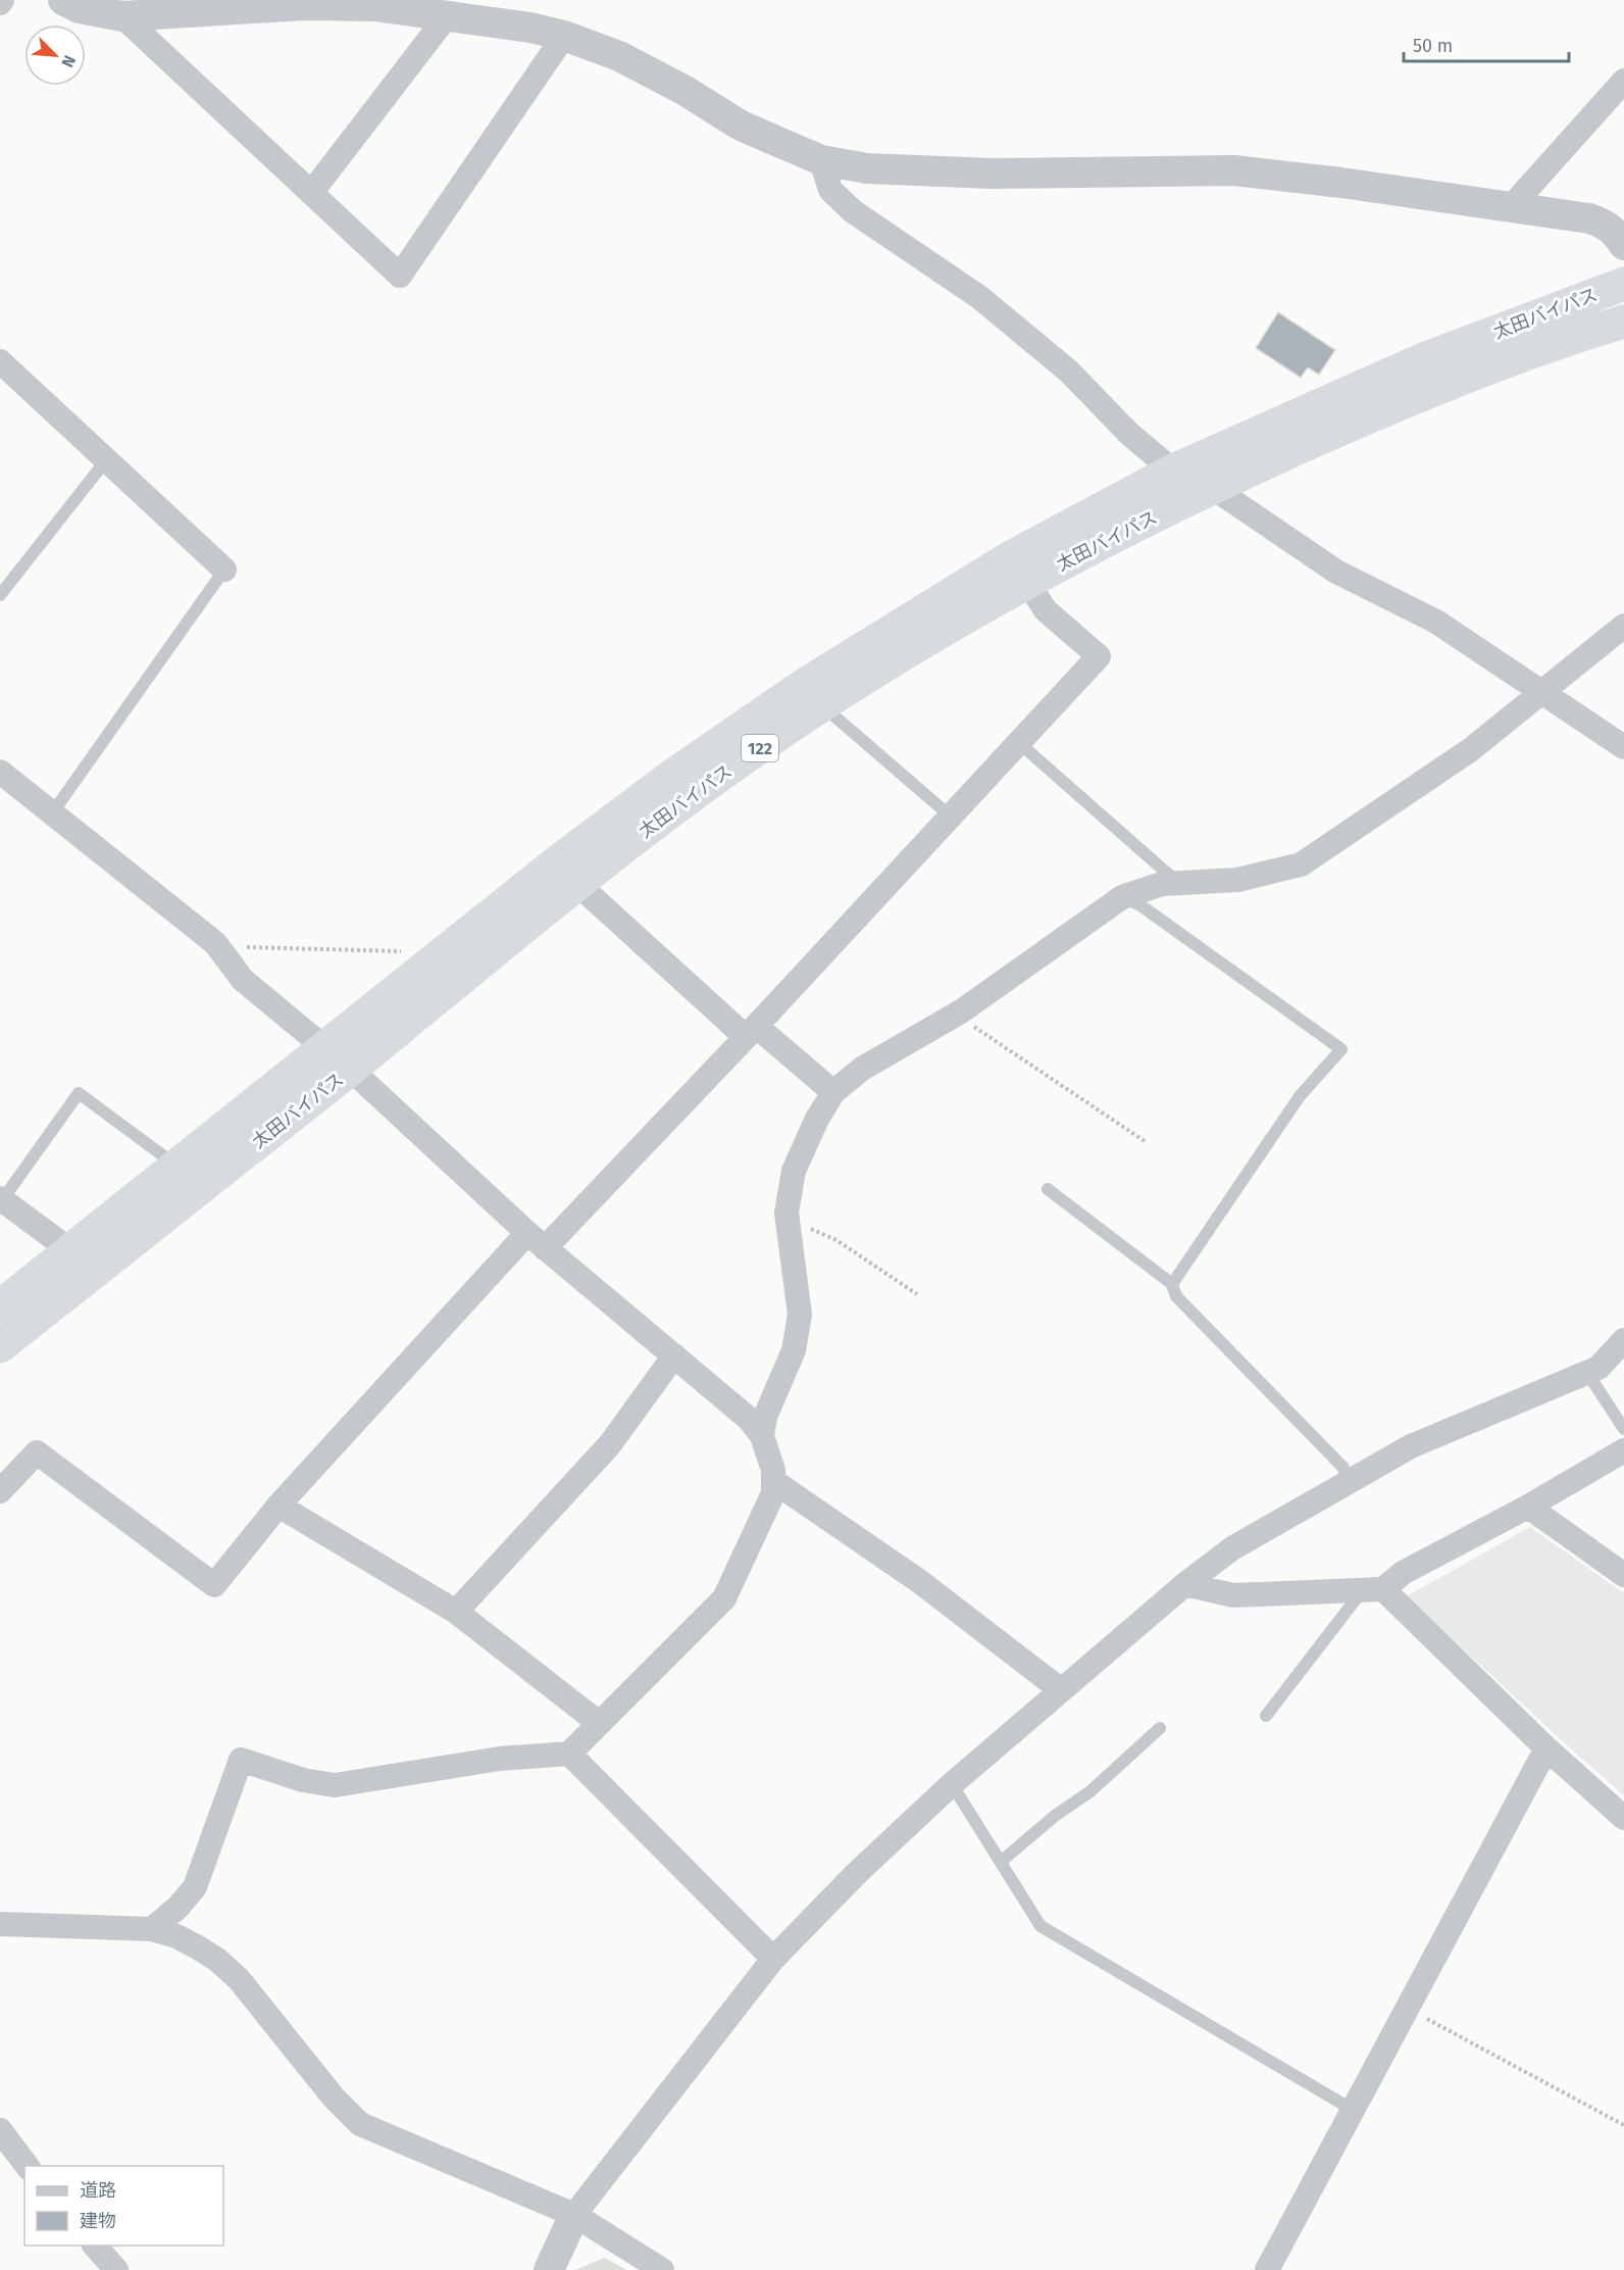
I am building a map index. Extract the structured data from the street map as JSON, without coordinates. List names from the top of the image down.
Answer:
{
  "streets": {
    "highway": ["太田バイパス", "122"]
  },
  "legend": ["道路", "建物"],
  "scale_bar": "50 m",
  "north": "bottom right"
}
